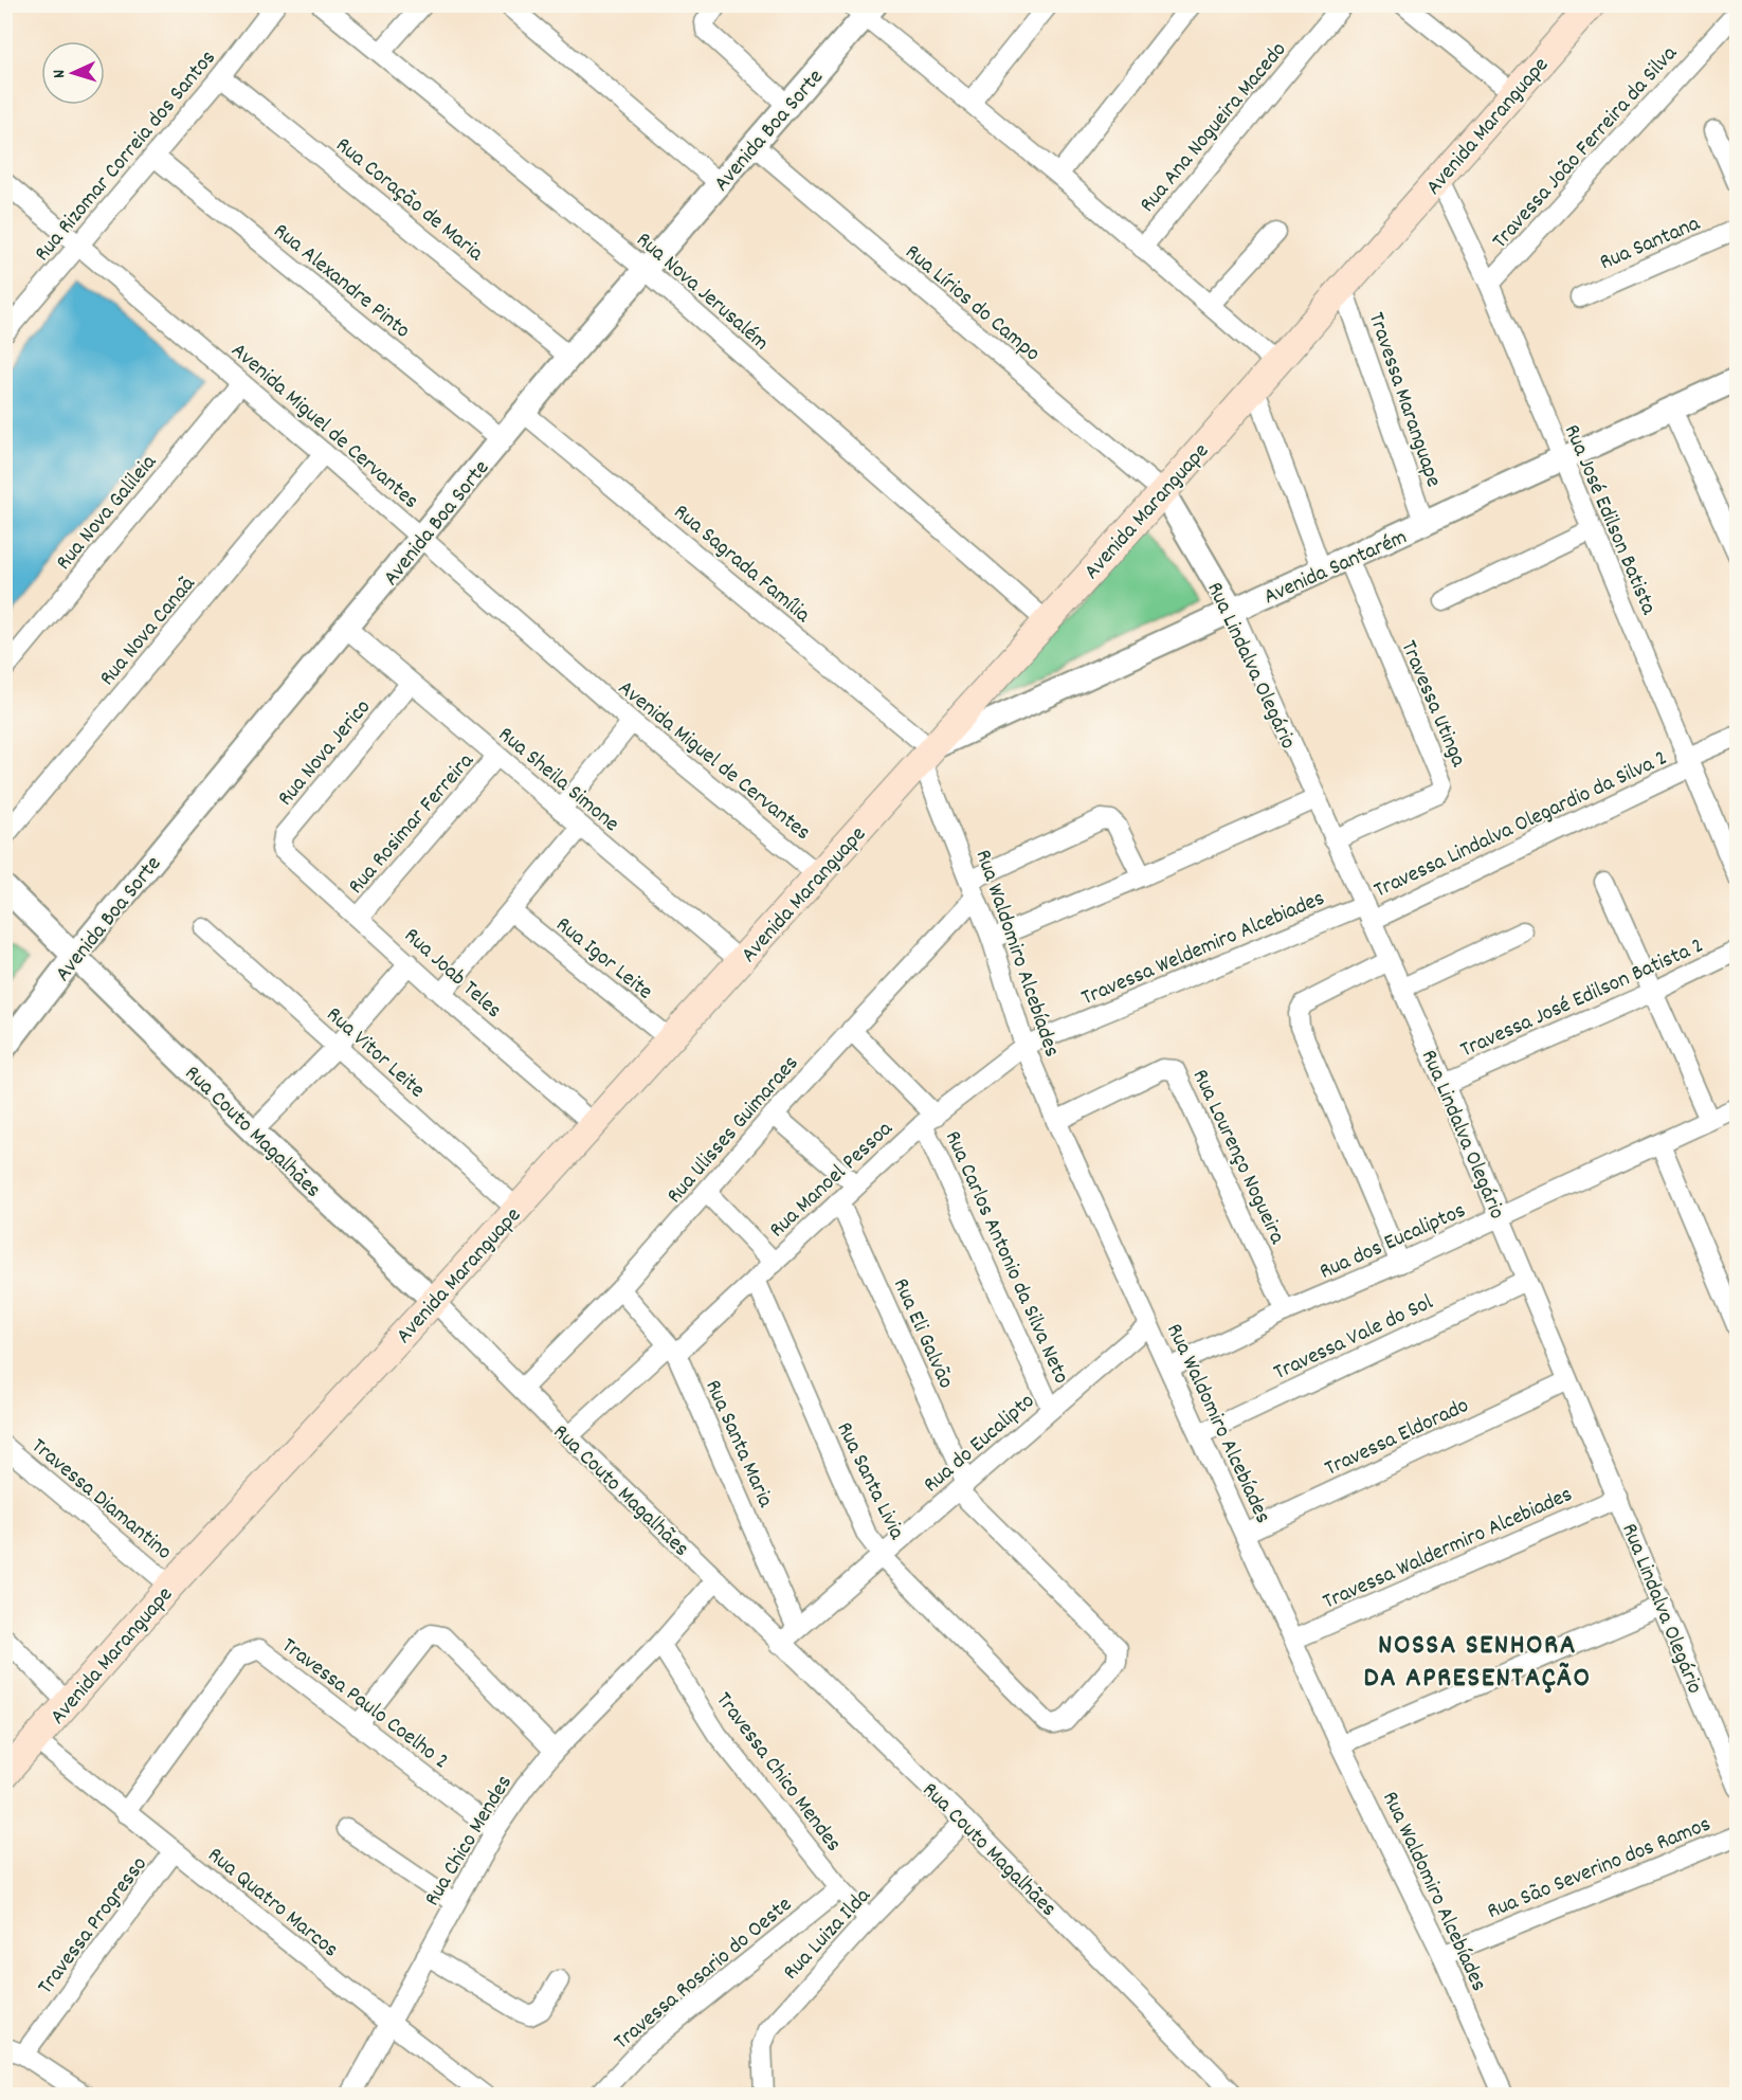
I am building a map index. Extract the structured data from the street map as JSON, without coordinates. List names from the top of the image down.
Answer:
{
  "streets": {
    "main road": ["Avenida Maranguape"],
    "street": [
      "Rua Ana Nogueira Macedo",
      "Avenida Boa Sorte",
      "Travessa João Ferreira da Silva",
      "Rua Rizomar Correia dos Santos",
      "Rua Coração de Maria",
      "Rua Santana",
      "Rua Alexandre Pinto",
      "Rua Nova Jerusalém",
      "Rua Lírios do Campo",
      "Travessa Maranguape",
      "Avenida Miguel de Cervantes",
      "Rua Nova Galileia",
      "Rua José Edilson Batista",
      "Rua Sagrada Família",
      "Avenida Santarém",
      "Rua Nova Canaã",
      "Rua Lindalva Olegário",
      "Travessa Utinga",
      "Rua Nova Jerico",
      "Rua Sheila Simone",
      "Rua Rosimar Ferreira",
      "Travessa Lindalva Olegardio da Silva 2",
      "Travessa Weldemiro Alcebiades",
      "Rua Waldomiro Alcebíades",
      "Rua Igor Leite",
      "Rua Joab Teles",
      "Travessa José Edilson Batista 2",
      "Rua Vitor Leite",
      "Rua Ulisses Guimaraes",
      "Rua Couto Magalhães",
      "Rua Lourenço Nogueira",
      "Rua Manoel Pessoa",
      "Rua dos Eucaliptos",
      "Rua Carlos Antonio da Silva Neto",
      "Rua Eli Galvão",
      "Travessa Vale do Sol",
      "Travessa Eldorado",
      "Rua do Eucalipto",
      "Rua Santa Maria",
      "Rua Santa Livia",
      "Travessa Diamantino",
      "Travessa Waldermiro Alcebiades",
      "Travessa Paulo Coelho 2",
      "Travessa Chico Mendes",
      "Rua Chico Mendes",
      "Rua São Severino dos Ramos",
      "Rua Quatro Marcos",
      "Travessa Progresso",
      "Rua Luiza Ilda",
      "Travessa Rosario do Oeste"
    ]
  },
  "crossings": [
    ["Avenida Maranguape", "Rua Nova Jerusalém"],
    ["Avenida Maranguape", "Rua Lírios do Campo"],
    ["Avenida Maranguape", "Travessa Maranguape"],
    ["Avenida Maranguape", "Avenida Miguel de Cervantes"],
    ["Avenida Maranguape", "Rua José Edilson Batista"],
    ["Avenida Maranguape", "Rua Sagrada Família"],
    ["Avenida Maranguape", "Avenida Santarém"],
    ["Avenida Maranguape", "Rua Lindalva Olegário"],
    ["Avenida Maranguape", "Rua Sheila Simone"],
    ["Avenida Maranguape", "Rua Waldomiro Alcebíades"],
    ["Avenida Maranguape", "Rua Igor Leite"],
    ["Avenida Maranguape", "Rua Joab Teles"],
    ["Avenida Maranguape", "Rua Vitor Leite"],
    ["Avenida Maranguape", "Rua Couto Magalhães"],
    ["Avenida Maranguape", "Travessa Diamantino"],
    ["Avenida Maranguape", "Rua Quatro Marcos"],
    ["Avenida Boa Sorte", "Rua Coração de Maria"],
    ["Avenida Boa Sorte", "Rua Alexandre Pinto"],
    ["Avenida Boa Sorte", "Rua Nova Jerusalém"],
    ["Avenida Boa Sorte", "Rua Lírios do Campo"],
    ["Avenida Boa Sorte", "Avenida Miguel de Cervantes"],
    ["Avenida Boa Sorte", "Rua Sagrada Família"],
    ["Avenida Boa Sorte", "Rua Sheila Simone"],
    ["Avenida Boa Sorte", "Rua Couto Magalhães"],
    ["Travessa João Ferreira da Silva", "Rua José Edilson Batista"],
    ["Rua Rizomar Correia dos Santos", "Rua Coração de Maria"],
    ["Rua Rizomar Correia dos Santos", "Rua Alexandre Pinto"],
    ["Rua Rizomar Correia dos Santos", "Avenida Miguel de Cervantes"],
    ["Rua Lírios do Campo", "Rua Lindalva Olegário"],
    ["Travessa Maranguape", "Avenida Santarém"],
    ["Avenida Miguel de Cervantes", "Rua Nova Galileia"],
    ["Avenida Miguel de Cervantes", "Rua Nova Canaã"],
    ["Rua José Edilson Batista", "Avenida Santarém"],
    ["Rua José Edilson Batista", "Travessa Lindalva Olegardio da Silva 2"],
    ["Rua Sagrada Família", "Avenida Santarém"],
    ["Rua Sagrada Família", "Rua Waldomiro Alcebíades"],
    ["Avenida Santarém", "Rua Lindalva Olegário"],
    ["Avenida Santarém", "Travessa Utinga"],
    ["Avenida Santarém", "Rua Waldomiro Alcebíades"],
    ["Rua Lindalva Olegário", "Travessa Utinga"],
    ["Rua Lindalva Olegário", "Travessa Lindalva Olegardio da Silva 2"],
    ["Rua Lindalva Olegário", "Travessa Weldemiro Alcebiades"],
    ["Rua Lindalva Olegário", "Travessa José Edilson Batista 2"],
    ["Rua Lindalva Olegário", "Rua dos Eucaliptos"],
    ["Rua Lindalva Olegário", "Travessa Vale do Sol"],
    ["Rua Lindalva Olegário", "Travessa Eldorado"],
    ["Rua Lindalva Olegário", "Travessa Waldermiro Alcebiades"],
    ["Rua Nova Jerico", "Rua Sheila Simone"],
    ["Rua Nova Jerico", "Rua Joab Teles"],
    ["Rua Sheila Simone", "Rua Rosimar Ferreira"],
    ["Rua Rosimar Ferreira", "Rua Joab Teles"],
    ["Travessa Lindalva Olegardio da Silva 2", "Travessa Weldemiro Alcebiades"],
    ["Travessa Weldemiro Alcebiades", "Rua Waldomiro Alcebíades"],
    ["Travessa Weldemiro Alcebiades", "Rua Manoel Pessoa"],
    ["Rua Waldomiro Alcebíades", "Rua Ulisses Guimaraes"],
    ["Rua Waldomiro Alcebíades", "Rua Lourenço Nogueira"],
    ["Rua Waldomiro Alcebíades", "Rua Manoel Pessoa"],
    ["Rua Waldomiro Alcebíades", "Rua dos Eucaliptos"],
    ["Rua Waldomiro Alcebíades", "Travessa Vale do Sol"],
    ["Rua Waldomiro Alcebíades", "Travessa Eldorado"],
    ["Rua Waldomiro Alcebíades", "Rua do Eucalipto"],
    ["Rua Waldomiro Alcebíades", "Travessa Waldermiro Alcebiades"],
    ["Rua Waldomiro Alcebíades", "Rua São Severino dos Ramos"],
    ["Rua Ulisses Guimaraes", "Rua Couto Magalhães"],
    ["Rua Ulisses Guimaraes", "Rua Santa Maria"],
    ["Rua Couto Magalhães", "Rua Manoel Pessoa"],
    ["Rua Couto Magalhães", "Rua do Eucalipto"],
    ["Rua Couto Magalhães", "Rua Chico Mendes"],
    ["Rua Couto Magalhães", "Rua Luiza Ilda"],
    ["Rua Lourenço Nogueira", "Rua dos Eucaliptos"],
    ["Rua Manoel Pessoa", "Rua Carlos Antonio da Silva Neto"],
    ["Rua Manoel Pessoa", "Rua Eli Galvão"],
    ["Rua Manoel Pessoa", "Rua Santa Maria"],
    ["Rua Manoel Pessoa", "Rua Santa Livia"],
    ["Rua Carlos Antonio da Silva Neto", "Rua do Eucalipto"],
    ["Rua Eli Galvão", "Rua do Eucalipto"],
    ["Rua Eli Galvão", "Rua Santa Livia"],
    ["Rua do Eucalipto", "Rua Santa Maria"],
    ["Rua do Eucalipto", "Rua Santa Livia"],
    ["Travessa Paulo Coelho 2", "Rua Chico Mendes"],
    ["Travessa Paulo Coelho 2", "Rua Quatro Marcos"],
    ["Travessa Chico Mendes", "Rua Chico Mendes"],
    ["Travessa Chico Mendes", "Rua Luiza Ilda"],
    ["Travessa Chico Mendes", "Travessa Rosario do Oeste"],
    ["Rua Chico Mendes", "Rua Quatro Marcos"],
    ["Rua Quatro Marcos", "Travessa Progresso"]
  ],
  "districts": ["NOSSA SENHORA DA APRESENTAÇÃO"],
  "north": "left"
}
